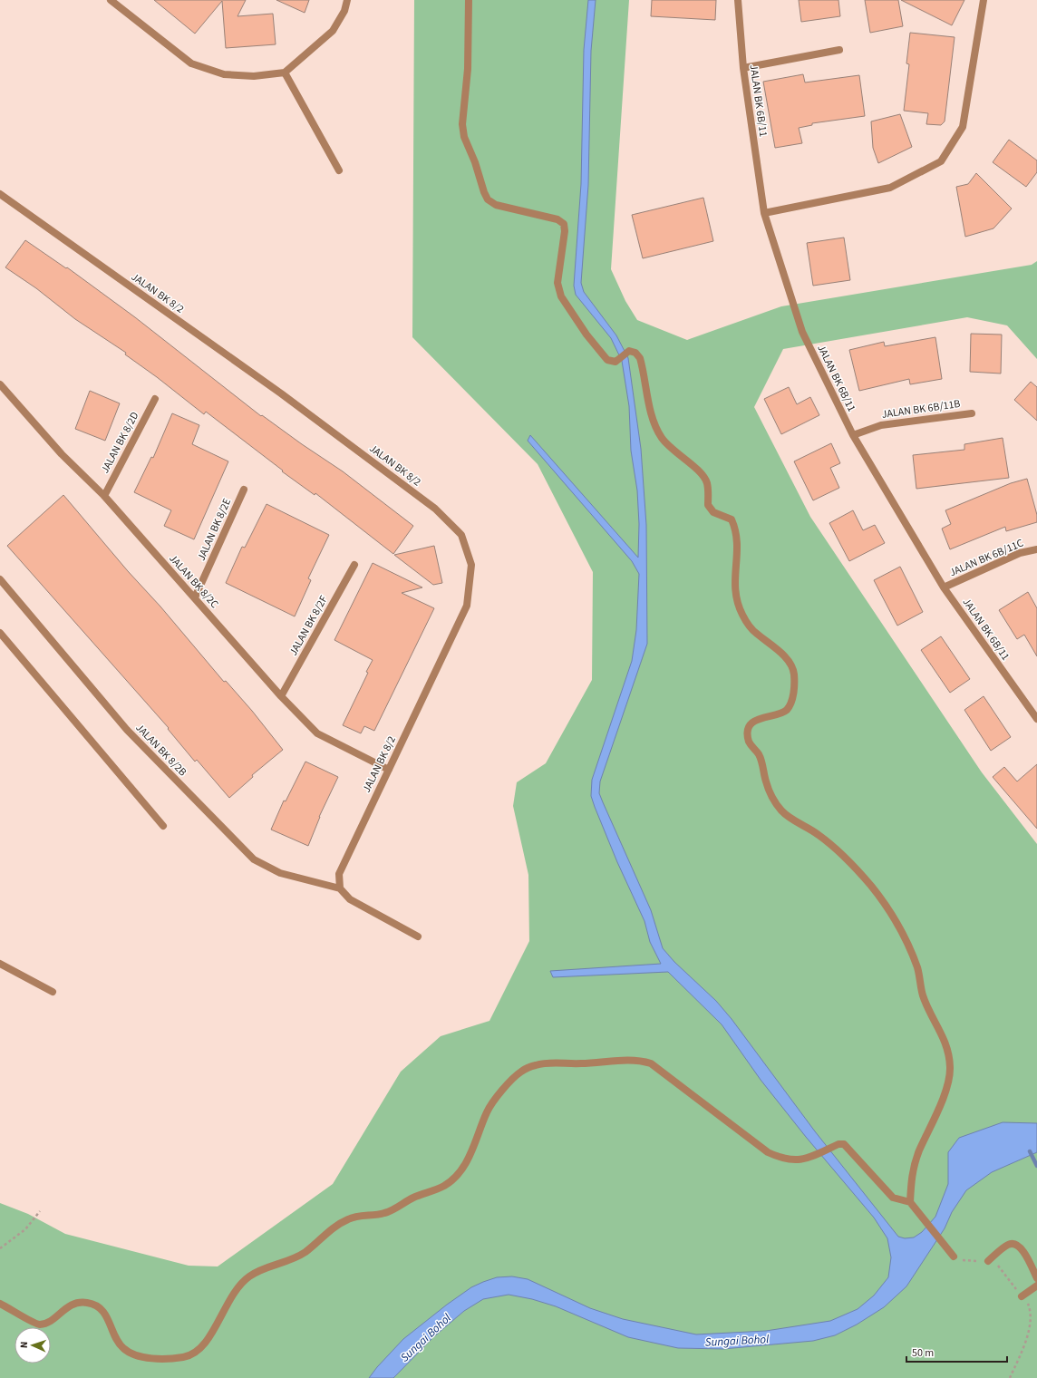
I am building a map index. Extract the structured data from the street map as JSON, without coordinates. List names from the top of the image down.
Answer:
{
  "streets": {
    "street": [
      "JALAN BK 6B/11",
      "JALAN BK 8/2",
      "JALAN BK 6B/11B",
      "JALAN BK 8/2D",
      "JALAN BK 8/2E",
      "JALAN BK 6B/11C",
      "JALAN BK 8/2C",
      "JALAN BK 8/2F",
      "JALAN BK 8/2B"
    ]
  },
  "crossings": [
    ["JALAN BK 6B/11", "JALAN BK 6B/11B"],
    ["JALAN BK 6B/11", "JALAN BK 6B/11C"],
    ["JALAN BK 8/2", "JALAN BK 8/2C"],
    ["JALAN BK 8/2", "JALAN BK 8/2B"],
    ["JALAN BK 8/2D", "JALAN BK 8/2C"],
    ["JALAN BK 8/2E", "JALAN BK 8/2C"],
    ["JALAN BK 8/2C", "JALAN BK 8/2F"]
  ],
  "water": ["Sungai Bohol"],
  "scale_bar": "50 m",
  "north": "left"
}
